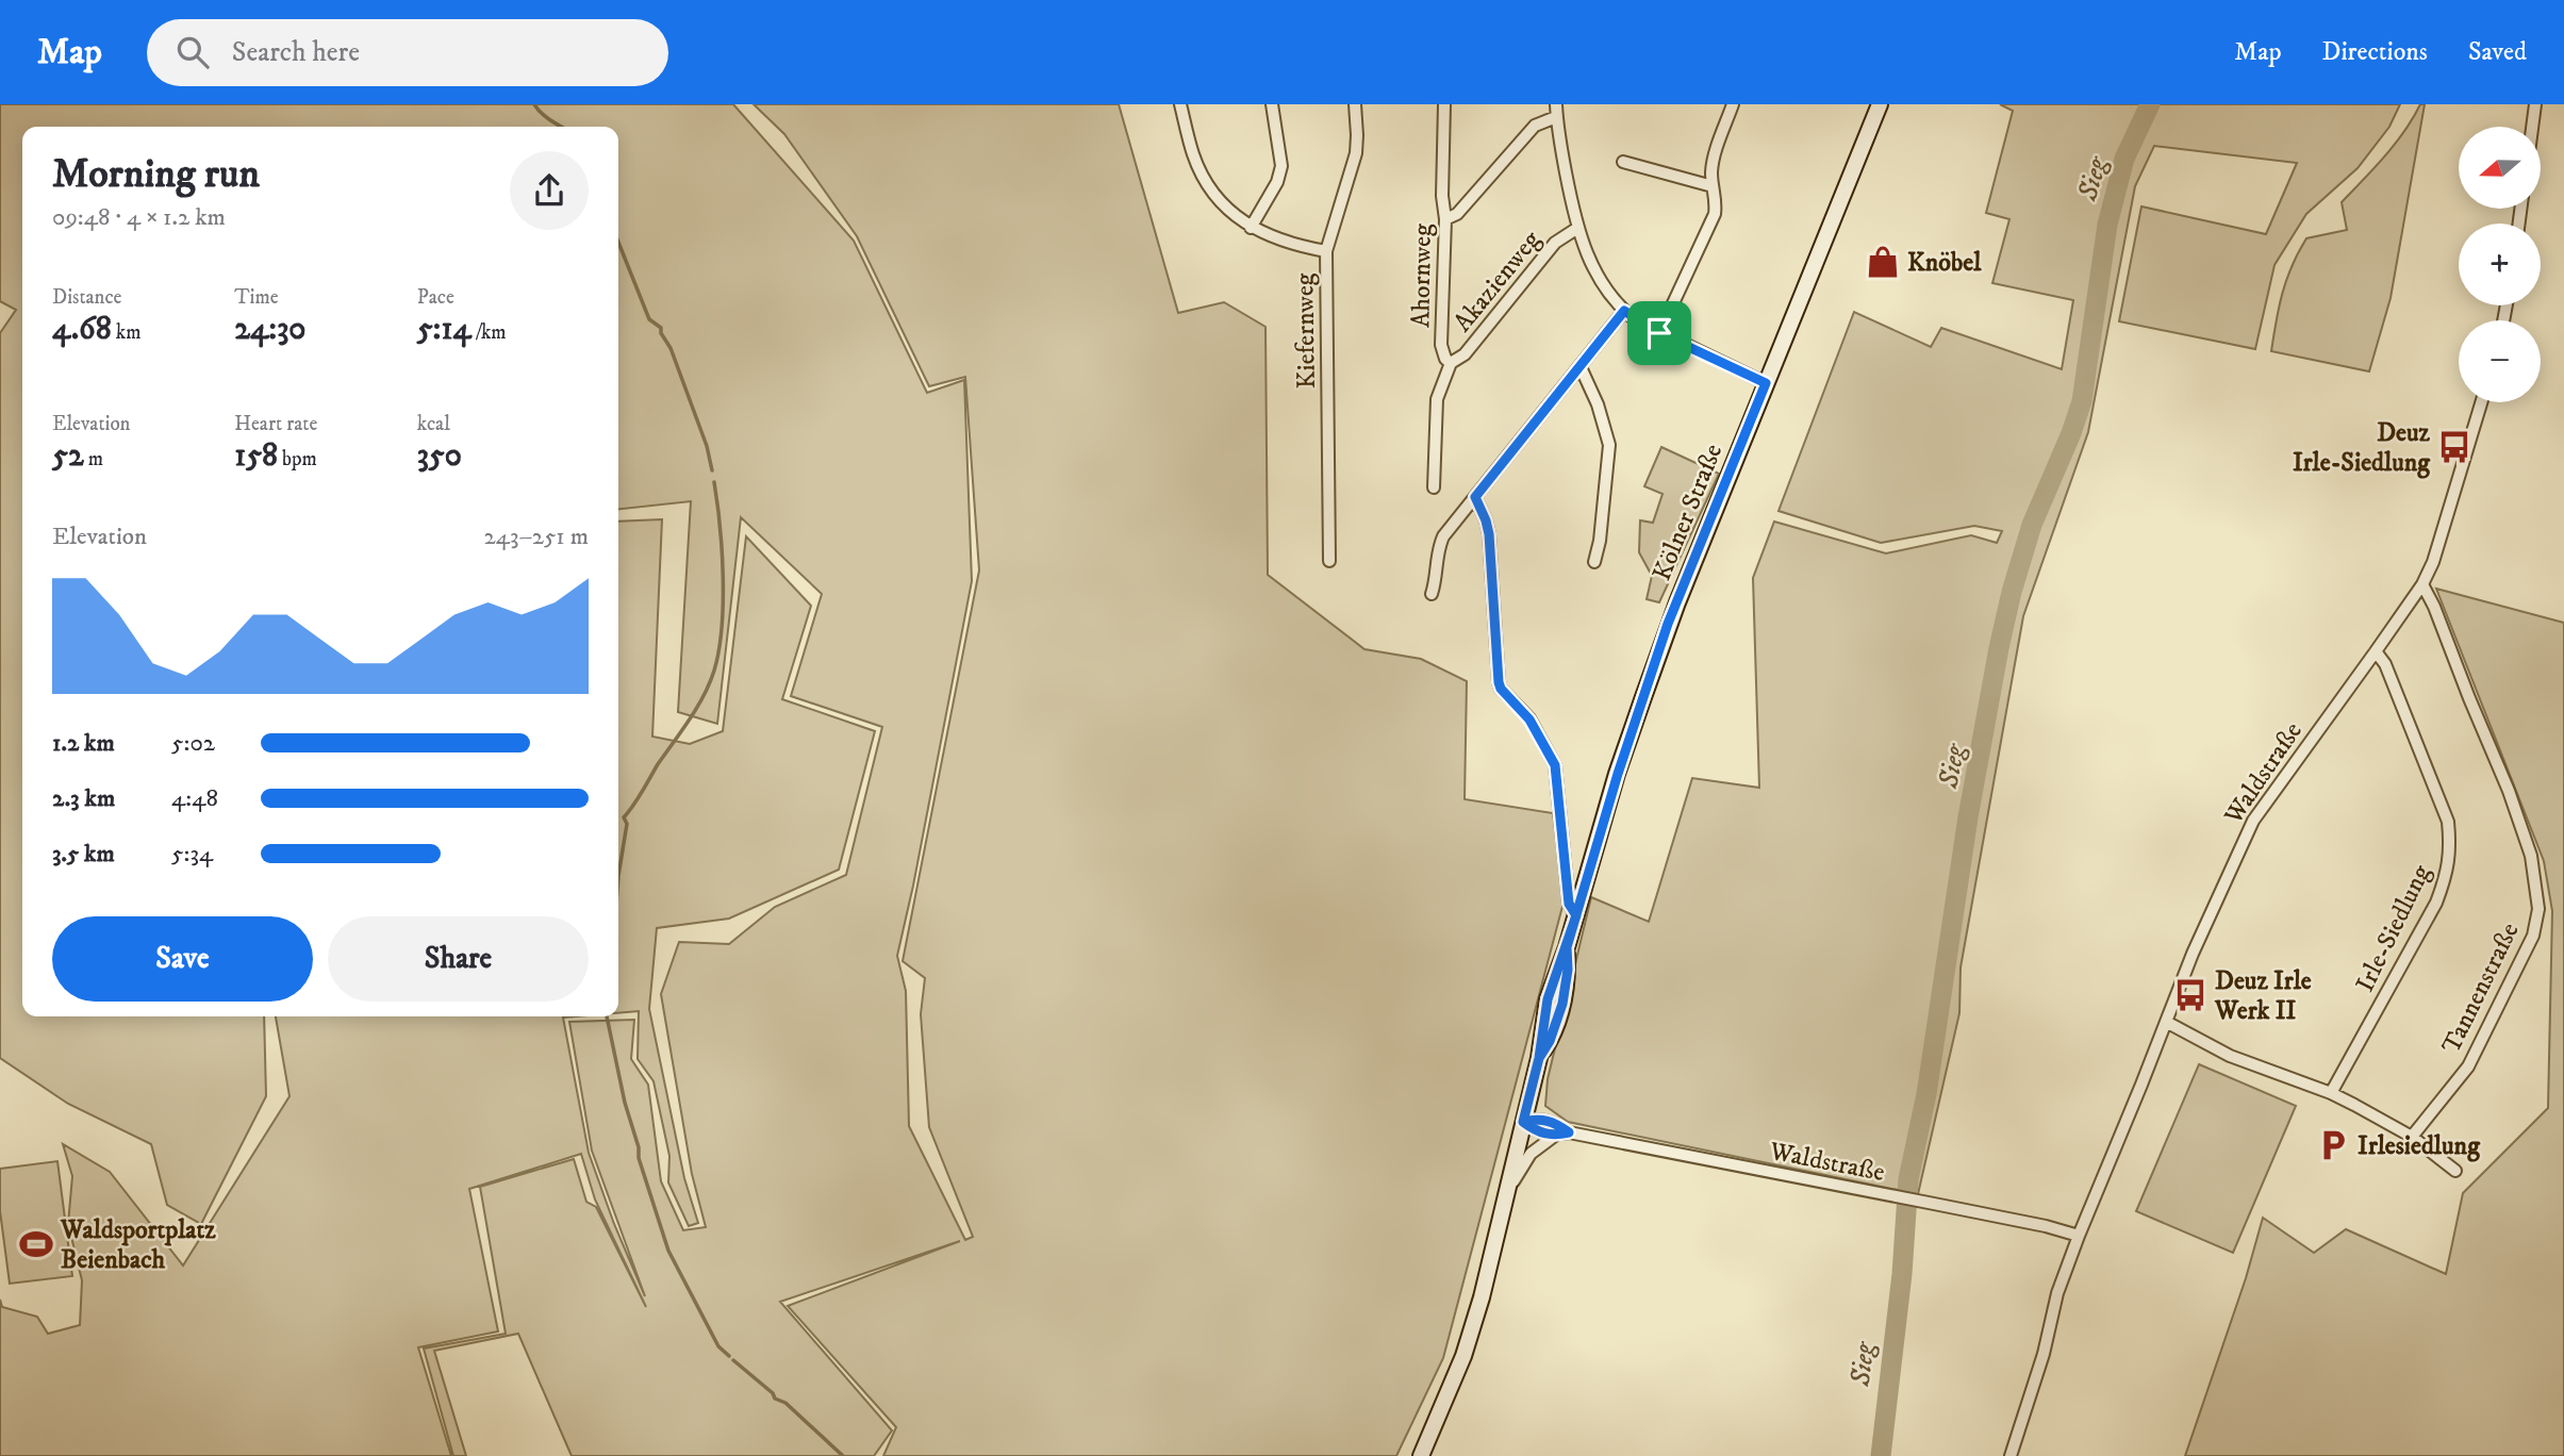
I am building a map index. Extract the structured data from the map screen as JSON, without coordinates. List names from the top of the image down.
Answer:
{
  "streets": {
    "main road": ["Kölner Straße"],
    "street": [
      "Ahornweg",
      "Akazienweg",
      "Kiefernweg",
      "Waldstraße",
      "Irle-Siedlung",
      "Tannenstraße"
    ]
  },
  "crossings": [
    ["Ahornweg", "Akazienweg"],
    ["Kölner Straße", "Waldstraße"],
    ["Waldstraße", "Irle-Siedlung"],
    ["Waldstraße", "Tannenstraße"]
  ],
  "water": ["Sieg"],
  "places": {
    "shop": ["Knöbel"],
    "bus stop": ["Deuz Irle-Siedlung", "Deuz Irle Werk II"],
    "parking": ["Irlesiedlung"],
    "sports": ["Waldsportplatz Beienbach"]
  },
  "north": "left",
  "page": {
    "header": "Map",
    "search": "Search here",
    "nav": ["Map", "Directions", "Saved"],
    "map_buttons": ["+", "−"],
    "heading": ["Morning run", "09:48 · 4 × 1.2 km"],
    "stats": [
      ["Distance", "4.68 km"],
      ["Time", "24:30"],
      ["Pace", "5:14 /km"],
      ["Elevation", "52 m"],
      ["Heart rate", "158 bpm"],
      ["kcal", "350"]
    ],
    "chart": ["Elevation", "243–251 m"],
    "list": [
      {
        "name": "1.2 km",
        "note": "5:02"
      },
      {
        "name": "2.3 km",
        "note": "4:48"
      },
      {
        "name": "3.5 km",
        "note": "5:34"
      }
    ],
    "buttons": ["Save", "Share"]
  }
}
